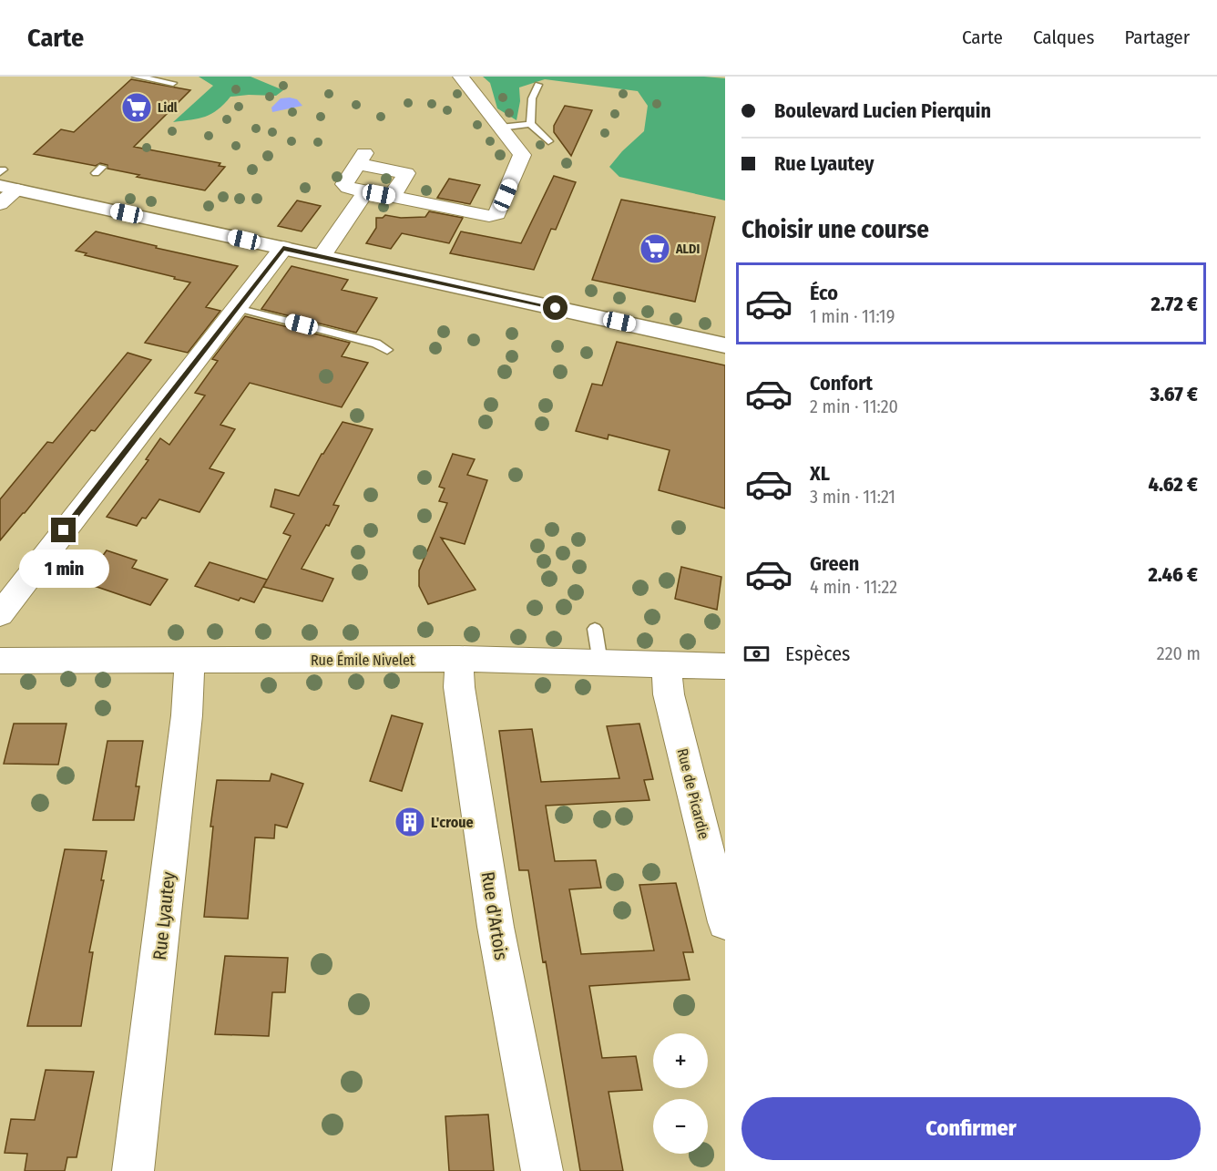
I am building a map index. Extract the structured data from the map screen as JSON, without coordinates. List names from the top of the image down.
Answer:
{
  "streets": {
    "street": [
      "Rue Émile Nivelet",
      "Rue de Picardie",
      "Rue Lyautey",
      "Rue d'Artois"
    ]
  },
  "crossings": [
    ["Rue Émile Nivelet", "Rue de Picardie"],
    ["Rue Émile Nivelet", "Rue Lyautey"],
    ["Rue Émile Nivelet", "Rue d'Artois"]
  ],
  "places": {
    "supermarket": ["Lidl", "ALDI"],
    "building": ["L'croue"]
  },
  "page": {
    "header": "Carte",
    "nav": ["Carte", "Calques", "Partager"],
    "banner": ["Boulevard Lucien Pierquin", "Rue Lyautey"],
    "heading": "Choisir une course",
    "list": [
      {
        "name": "Éco",
        "note": "1 min · 11:19",
        "value": "2.72 €"
      },
      {
        "name": "Confort",
        "note": "2 min · 11:20",
        "value": "3.67 €"
      },
      {
        "name": "XL",
        "note": "3 min · 11:21",
        "value": "4.62 €"
      },
      {
        "name": "Green",
        "note": "4 min · 11:22",
        "value": "2.46 €"
      }
    ],
    "bubble": "1 min",
    "pay": ["Espèces", "220 m"],
    "map_buttons": ["+", "−"],
    "buttons": "Confirmer"
  }
}
